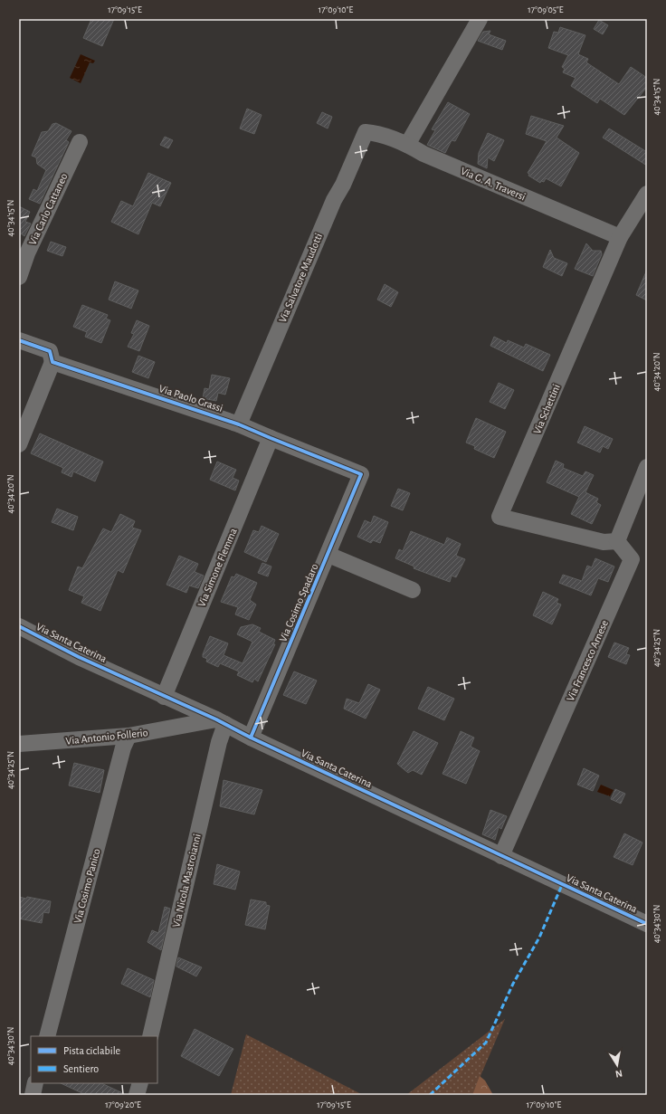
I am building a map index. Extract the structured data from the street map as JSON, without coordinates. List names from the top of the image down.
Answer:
{
  "streets": {
    "street": [
      "Via G. A. Traversi",
      "Via Carlo Cattaneo",
      "Via Salvatore Maudotti",
      "Via Paolo Grassi",
      "Via Schettini",
      "Via Simone Flemma",
      "Via Cosimo Spadaro",
      "Via Santa Caterina",
      "Via Francesco Arnese",
      "Via Antonio Follerio",
      "Via Nicola Mastroianni",
      "Via Cosimo Panico"
    ]
  },
  "crossings": [
    ["Via G. A. Traversi", "Via Salvatore Maudotti"],
    ["Via G. A. Traversi", "Via Schettini"],
    ["Via Salvatore Maudotti", "Via Paolo Grassi"],
    ["Via Paolo Grassi", "Via Simone Flemma"],
    ["Via Paolo Grassi", "Via Cosimo Spadaro"],
    ["Via Schettini", "Via Francesco Arnese"],
    ["Via Simone Flemma", "Via Santa Caterina"],
    ["Via Cosimo Spadaro", "Via Santa Caterina"],
    ["Via Santa Caterina", "Via Francesco Arnese"],
    ["Via Santa Caterina", "Via Antonio Follerio"],
    ["Via Santa Caterina", "Via Nicola Mastroianni"],
    ["Via Antonio Follerio", "Via Nicola Mastroianni"],
    ["Via Antonio Follerio", "Via Cosimo Panico"]
  ],
  "legend": ["Pista ciclabile", "Sentiero"],
  "north": "bottom",
  "coordinates": [
    "17°09'15\"E",
    "17°09'10\"E",
    "17°09'05\"E",
    "40°34'15\"N",
    "40°34'20\"N",
    "40°34'25\"N",
    "40°34'30\"N",
    "17°09'20\"E"
  ]
}
